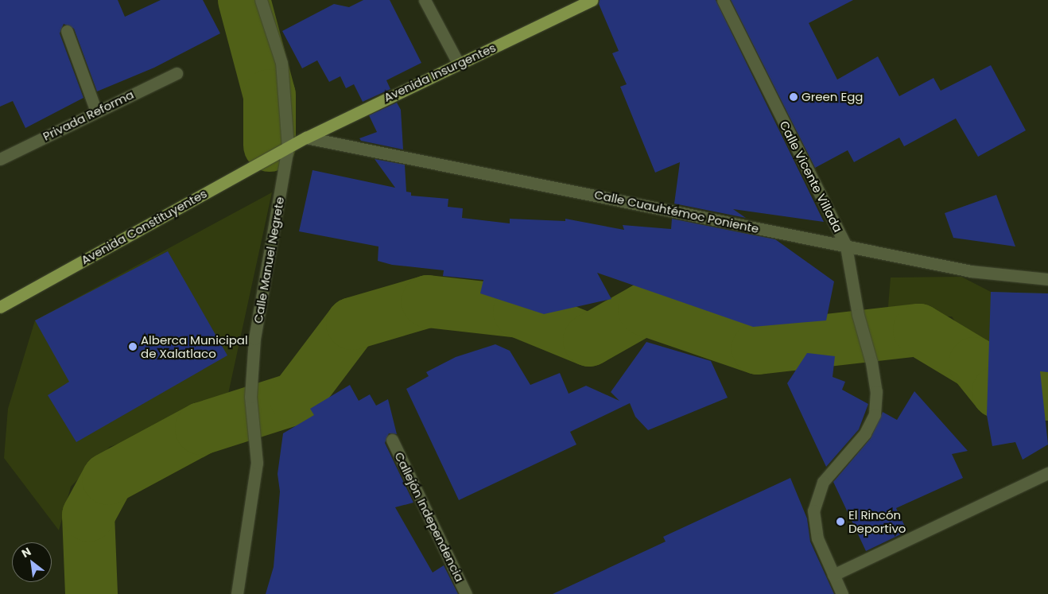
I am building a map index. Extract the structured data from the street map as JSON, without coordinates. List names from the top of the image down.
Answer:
{
  "streets": {
    "main road": ["Avenida Insurgentes", "Avenida Constituyentes"],
    "street": [
      "Privada Reforma",
      "Calle Vicente Villada",
      "Calle Cuauhtémoc Poniente",
      "Calle Manuel Negrete",
      "Callejón Independencia"
    ]
  },
  "crossings": [
    ["Avenida Insurgentes", "Calle Cuauhtémoc Poniente"],
    ["Avenida Insurgentes", "Avenida Constituyentes"],
    ["Avenida Insurgentes", "Calle Manuel Negrete"],
    ["Calle Vicente Villada", "Calle Cuauhtémoc Poniente"],
    ["Avenida Constituyentes", "Calle Manuel Negrete"]
  ],
  "places": ["Green Egg", "Alberca Municipal de Xalatlaco", "El Rincón Deportivo"],
  "north": "top left"
}
